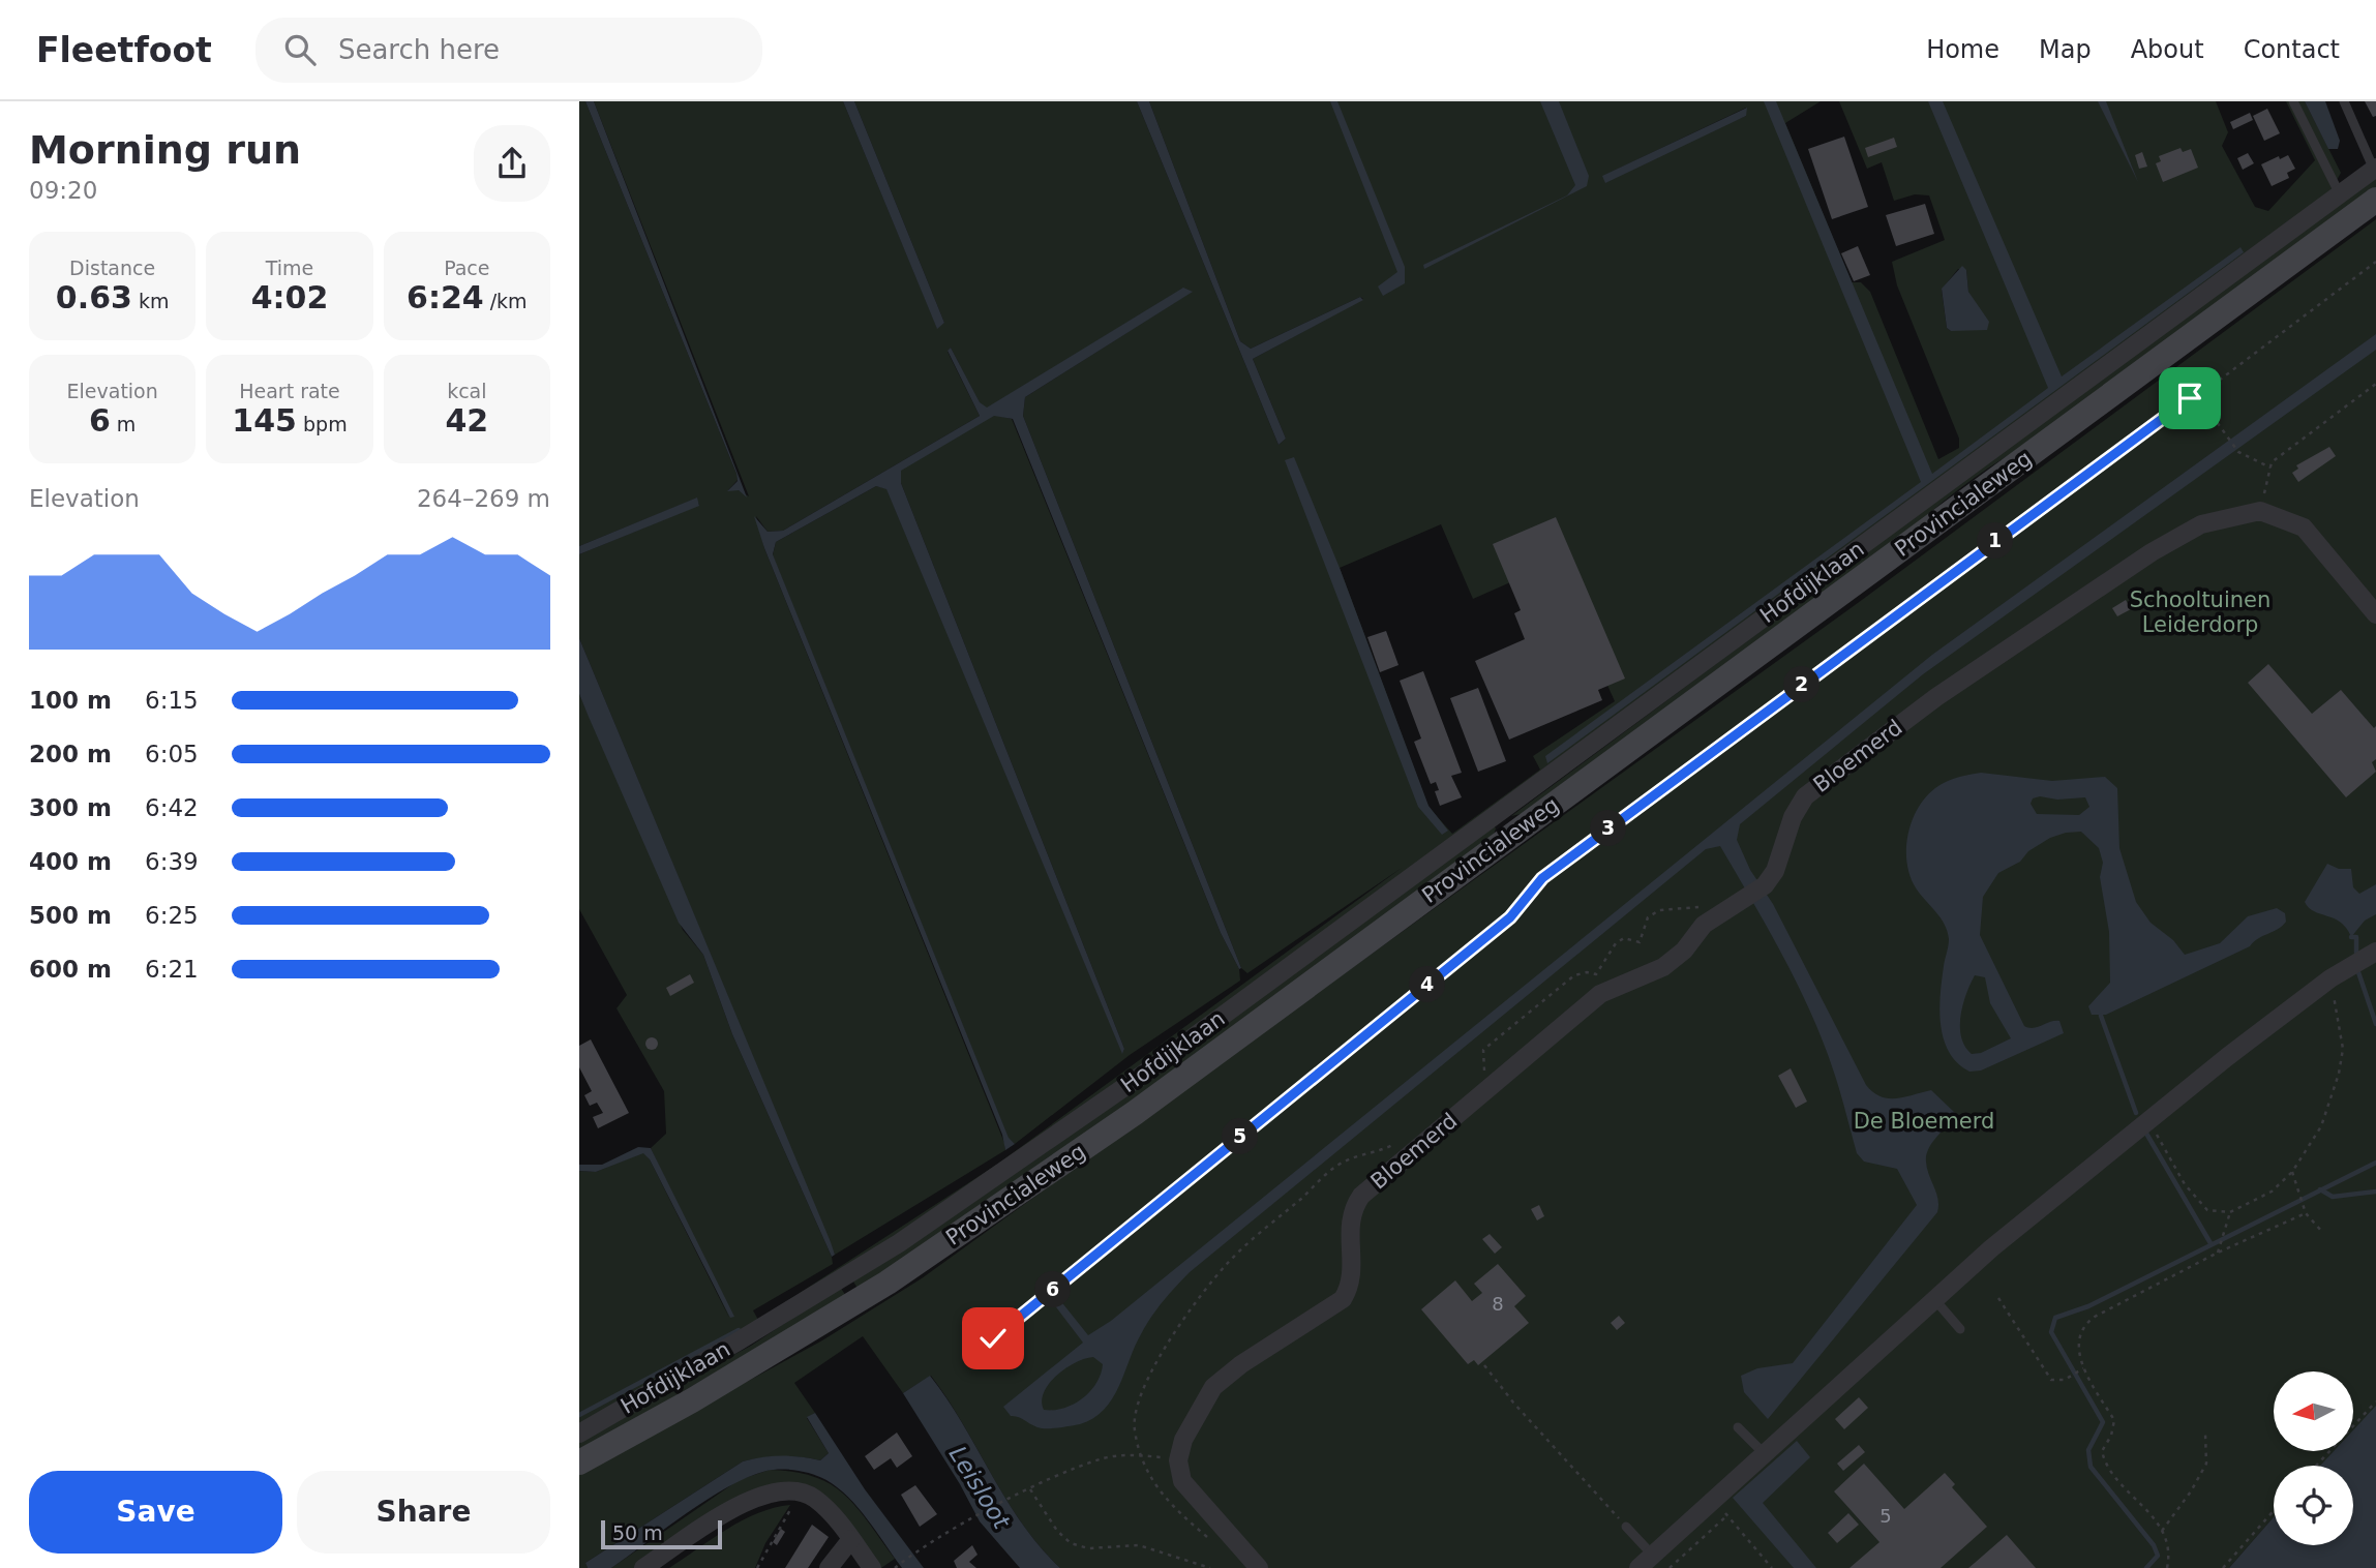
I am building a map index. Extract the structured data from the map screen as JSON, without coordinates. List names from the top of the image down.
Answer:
{
  "streets": {
    "main road": ["Provincialeweg"],
    "street": ["Hofdijklaan", "Bloemerd"]
  },
  "water": ["Leisloot"],
  "parks": ["Schooltuinen Leiderdorp", "De Bloemerd"],
  "house_numbers": ["8", "5"],
  "scale_bar": "50 m",
  "north": "left",
  "page": {
    "header": "Fleetfoot",
    "search": "Search here",
    "nav": [
      "Home",
      "Map",
      "About",
      "Contact"
    ],
    "heading": ["Morning run", "09:20"],
    "stats": [
      ["Distance", "0.63 km"],
      ["Time", "4:02"],
      ["Pace", "6:24 /km"],
      ["Elevation", "6 m"],
      ["Heart rate", "145 bpm"],
      ["kcal", "42"]
    ],
    "chart": ["Elevation", "264–269 m"],
    "pins": [
      "1",
      "2",
      "3",
      "4",
      "5",
      "6"
    ],
    "list": [
      {
        "name": "100 m",
        "note": "6:15"
      },
      {
        "name": "200 m",
        "note": "6:05"
      },
      {
        "name": "300 m",
        "note": "6:42"
      },
      {
        "name": "400 m",
        "note": "6:39"
      },
      {
        "name": "500 m",
        "note": "6:25"
      },
      {
        "name": "600 m",
        "note": "6:21"
      }
    ],
    "buttons": ["Save", "Share"],
    "scale": "50 m"
  }
}
